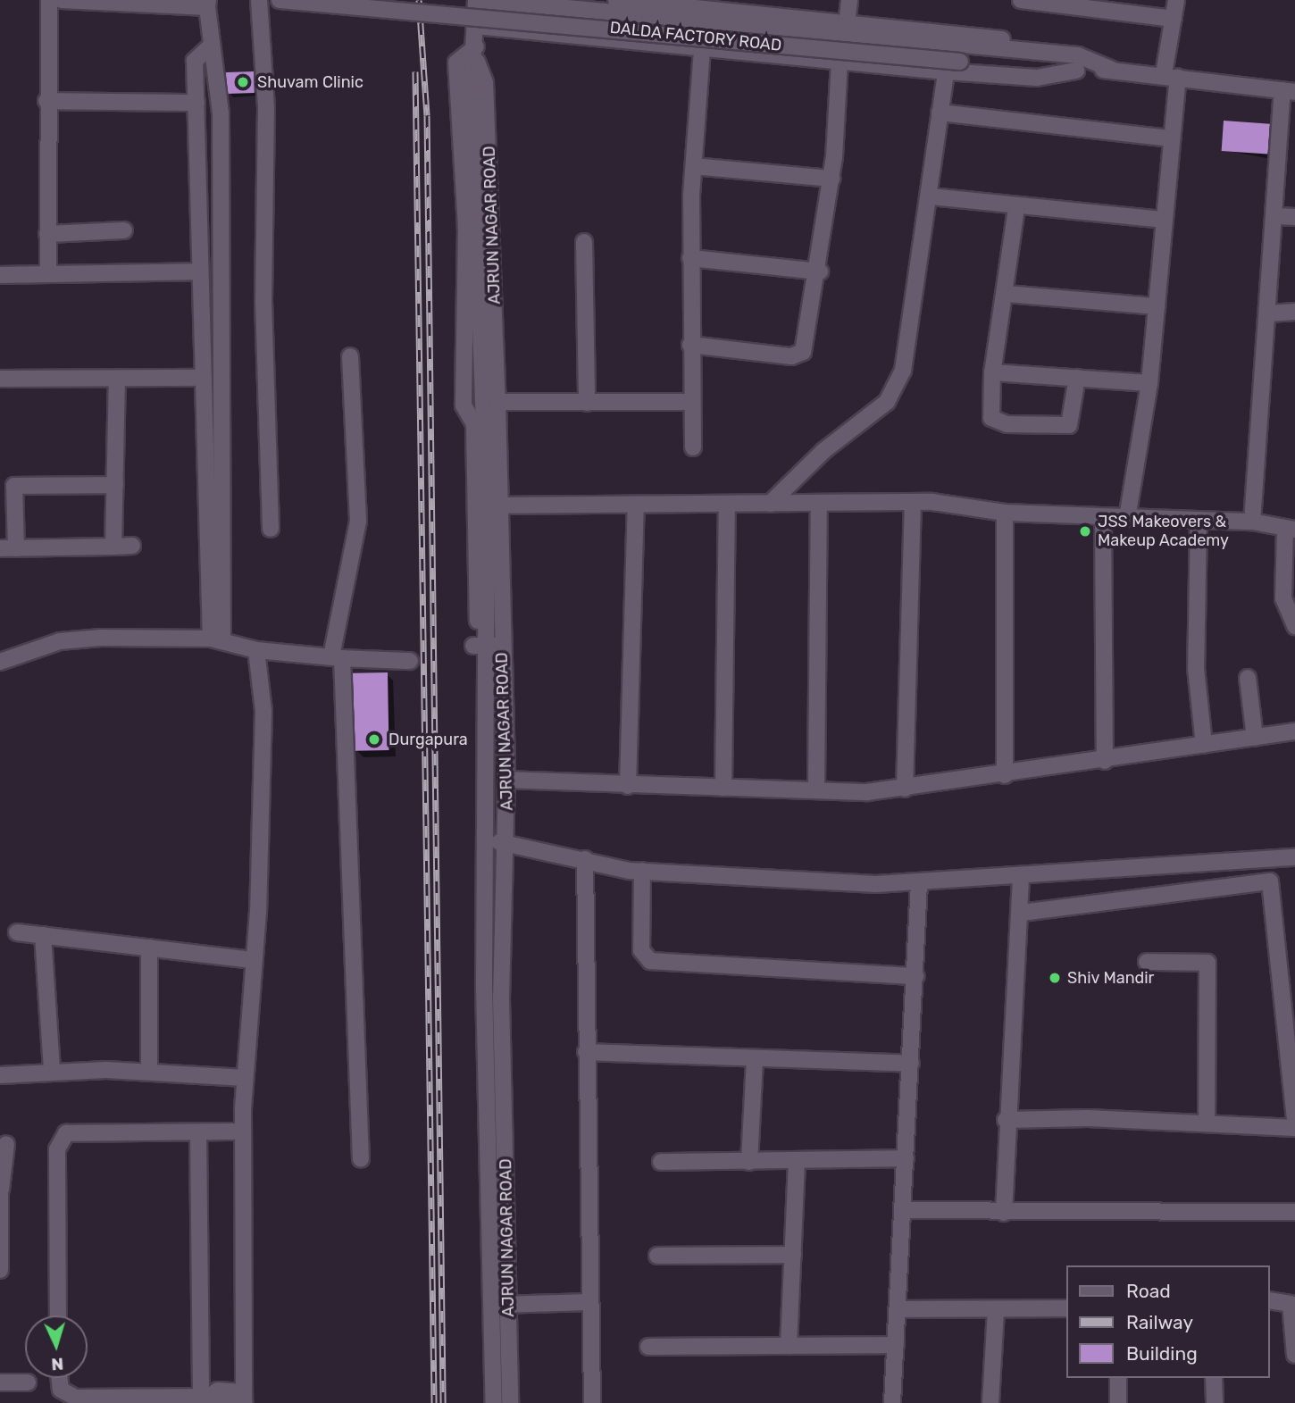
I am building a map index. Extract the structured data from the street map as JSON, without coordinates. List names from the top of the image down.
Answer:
{
  "streets": {
    "street": ["DALDA FACTORY ROAD", "AJRUN NAGAR ROAD"]
  },
  "crossings": [
    ["DALDA FACTORY ROAD", "AJRUN NAGAR ROAD"]
  ],
  "places": [
    "Shuvam Clinic",
    "JSS Makeovers & Makeup Academy",
    "Durgapura",
    "Shiv Mandir"
  ],
  "legend": ["Road", "Railway", "Building"],
  "north": "bottom"
}
